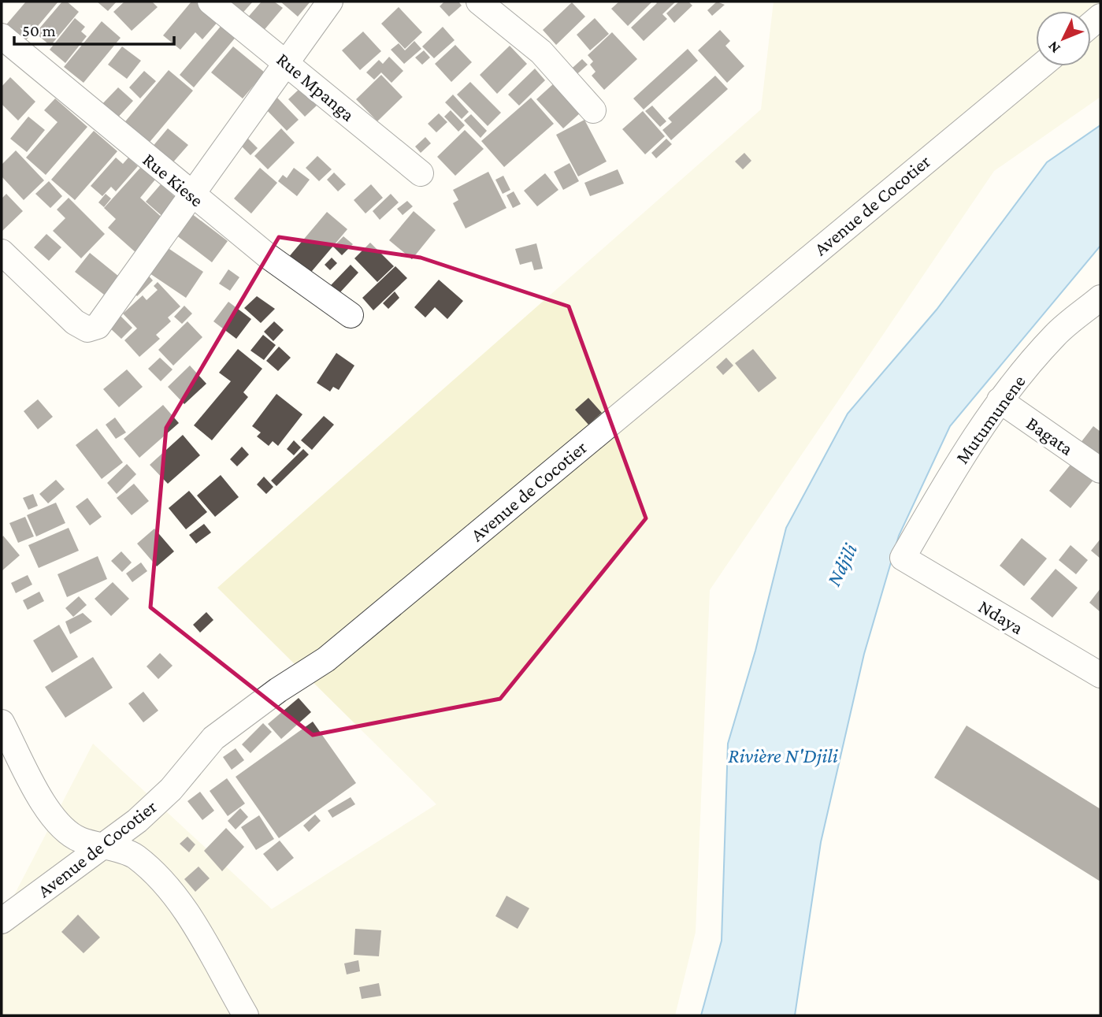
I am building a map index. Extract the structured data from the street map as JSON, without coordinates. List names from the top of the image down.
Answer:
{
  "streets": {
    "street": [
      "Rue Mpanga",
      "Rue Kiese",
      "Avenue de Cocotier",
      "Mutumunene",
      "Bagata",
      "Ndaya"
    ]
  },
  "crossings": [
    ["Mutumunene", "Bagata"],
    ["Mutumunene", "Ndaya"]
  ],
  "water": ["Ndjili", "Rivière N'Djili"],
  "scale_bar": "50 m",
  "north": "bottom left"
}
